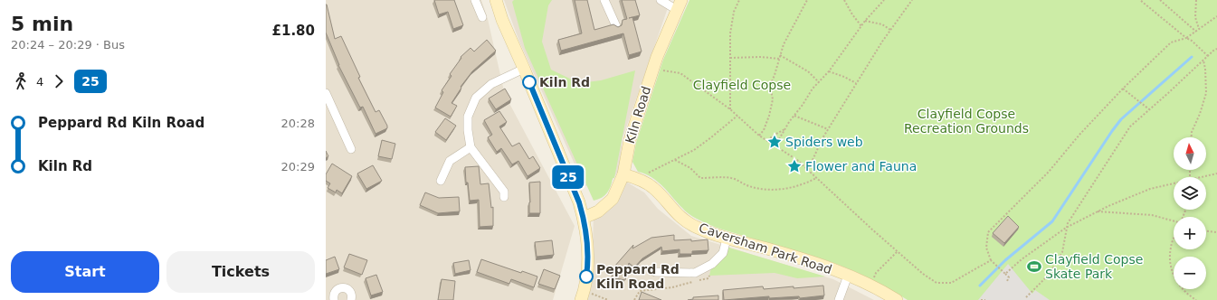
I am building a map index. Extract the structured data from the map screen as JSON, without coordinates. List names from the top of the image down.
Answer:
{
  "streets": {
    "street": ["Kiln Road", "Caversham Park Road"]
  },
  "crossings": [
    ["Kiln Road", "Caversham Park Road"]
  ],
  "parks": ["Clayfield Copse", "Clayfield Copse Recreation Grounds"],
  "places": {
    "other": ["Kiln Rd", "Peppard Rd Kiln Road"],
    "place": ["Spiders web", "Flower and Fauna"],
    "sports": ["Clayfield Copse Skate Park"]
  },
  "lines": ["bus line 25"],
  "north": "top",
  "page": {
    "heading": ["5 min", "20:24 – 20:29 · Bus", "£1.80"],
    "on_map": "25",
    "legs": ["4", "25"],
    "list": [
      {
        "name": "Peppard Rd Kiln Road",
        "value": "20:28"
      },
      {
        "name": "Kiln Rd",
        "value": "20:29"
      }
    ],
    "map_buttons": ["+", "−"],
    "buttons": ["Start", "Tickets"]
  }
}
